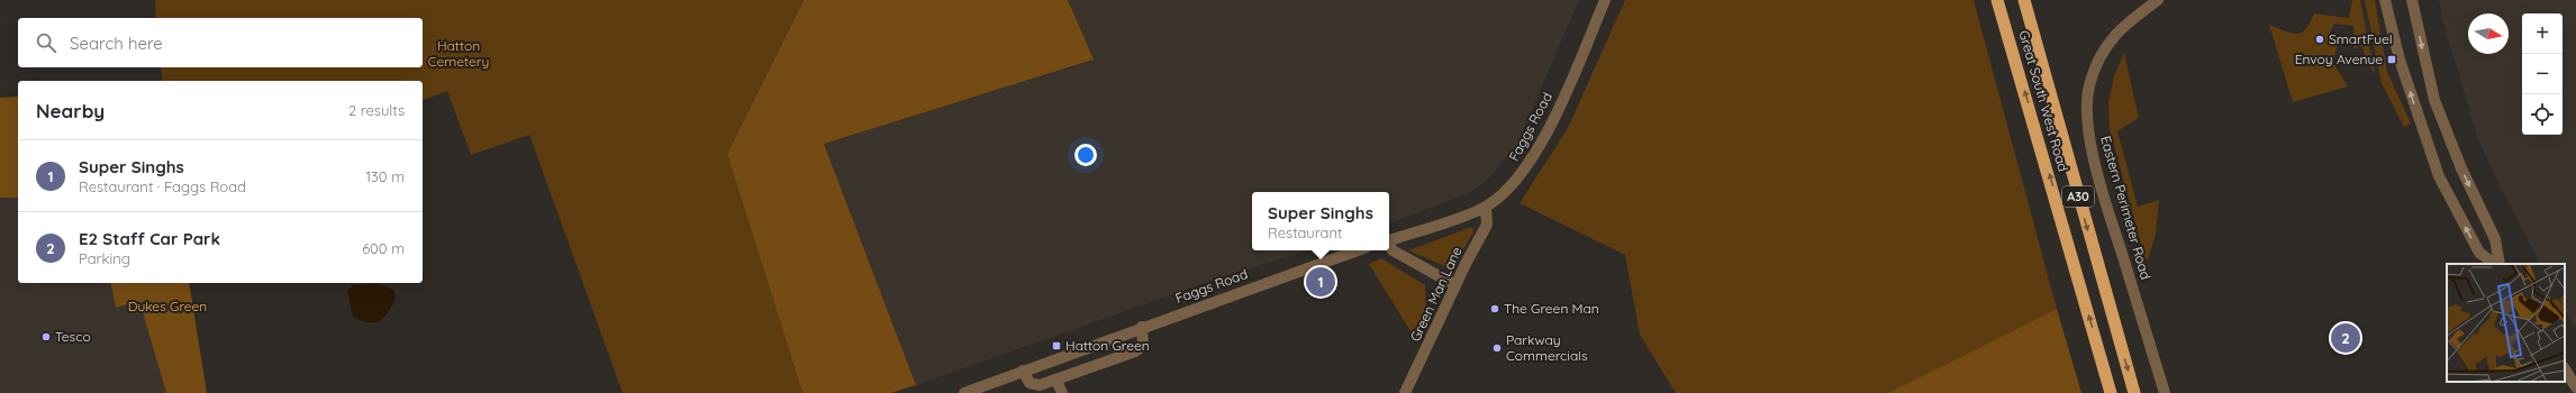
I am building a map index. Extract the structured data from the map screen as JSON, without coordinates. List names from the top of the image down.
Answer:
{
  "streets": {
    "highway": ["Great South West Road", "A30"],
    "street": ["Faggs Road", "Eastern Perimeter Road", "Green Man Lane"]
  },
  "crossings": [
    ["Faggs Road", "Green Man Lane"]
  ],
  "parks": ["Hatton Cemetery", "Dukes Green"],
  "places": {
    "other": [
      "SmartFuel",
      "The Green Man",
      "Tesco",
      "Parkway Commercials"
    ],
    "transit": ["Envoy Avenue", "Hatton Green"]
  },
  "north": "right",
  "page": {
    "map_buttons": ["+", "−"],
    "search": "Search here",
    "heading": ["Nearby", "2 results"],
    "list": [
      {
        "mark": "1",
        "name": "Super Singhs",
        "note": "Restaurant · Faggs Road",
        "value": "130 m"
      },
      {
        "mark": "2",
        "name": "E2 Staff Car Park",
        "note": "Parking",
        "value": "600 m"
      }
    ],
    "popup": ["Super Singhs", "Restaurant"],
    "pins": ["1", "2"]
  }
}
